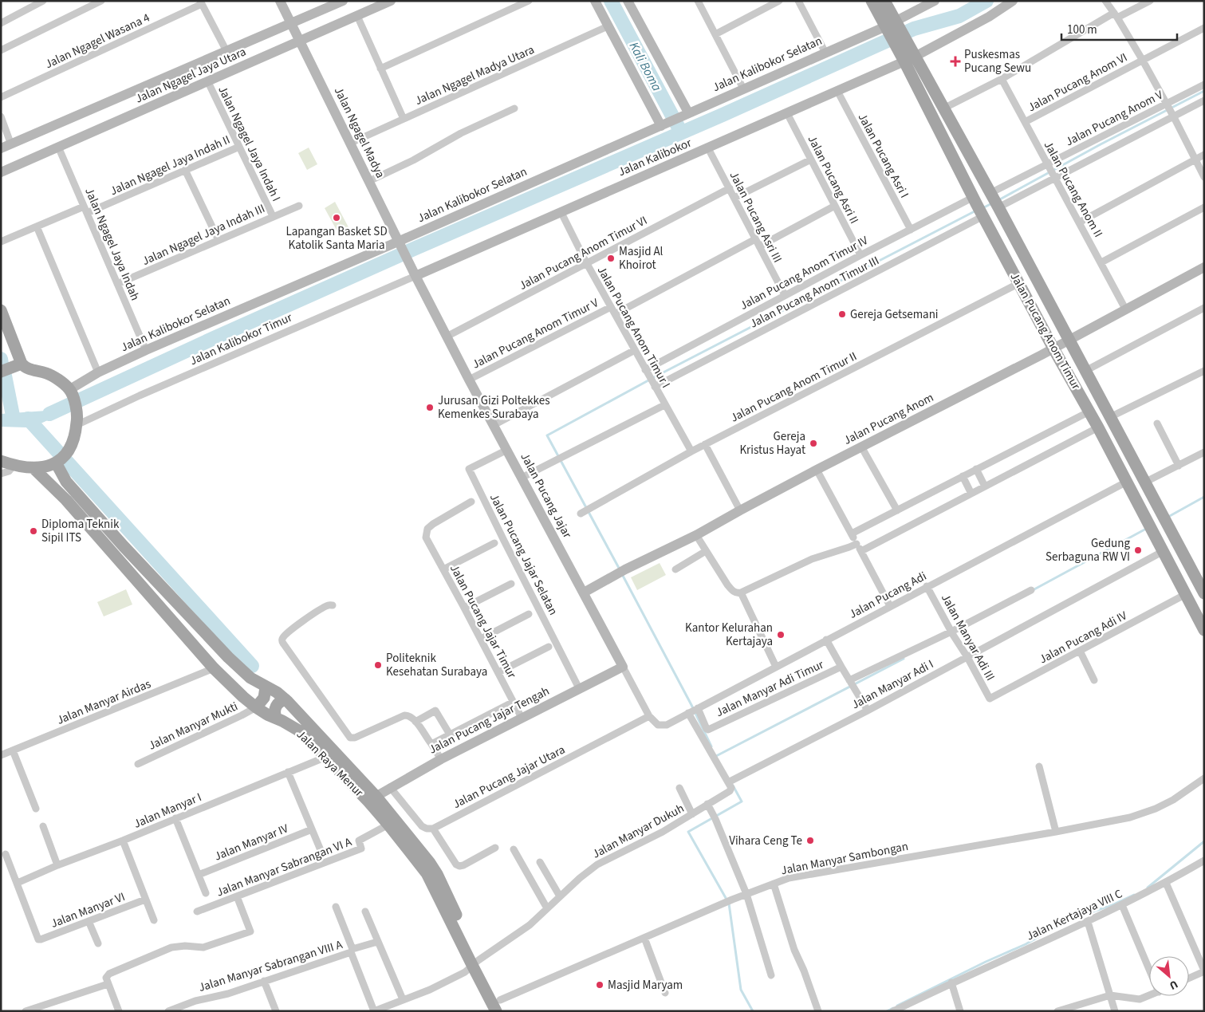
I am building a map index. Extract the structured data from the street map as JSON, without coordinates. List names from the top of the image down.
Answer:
{
  "streets": {
    "main road": ["Jalan Pucang Anom Timur", "Jalan Raya Menur"],
    "street": [
      "Jalan Ngagel Wasana 4",
      "Jalan Kalibokor Selatan",
      "Jalan Ngagel Jaya Utara",
      "Jalan Ngagel Madya Utara",
      "Jalan Pucang Anom VI",
      "Jalan Pucang Anom V",
      "Jalan Ngagel Madya",
      "Jalan Ngagel Jaya Indah I",
      "Jalan Pucang Asri I",
      "Jalan Kalibokor",
      "Jalan Ngagel Jaya Indah II",
      "Jalan Pucang Asri II",
      "Jalan Pucang Anom II",
      "Jalan Pucang Asri III",
      "Jalan Ngagel Jaya Indah III",
      "Jalan Ngagel Jaya Indah",
      "Jalan Pucang Anom Timur VI",
      "Jalan Pucang Anom Timur IV",
      "Jalan Pucang Anom Timur III",
      "Jalan Pucang Anom Timur I",
      "Jalan Pucang Anom Timur V",
      "Jalan Kalibokor Timur",
      "Jalan Pucang Anom Timur II",
      "Jalan Pucang Anom",
      "Jalan Pucang Jajar",
      "Jalan Pucang Jajar Selatan",
      "Jalan Pucang Adi",
      "Jalan Pucang Jajar Timur",
      "Jalan Manyar Adi III",
      "Jalan Pucang Adi IV",
      "Jalan Manyar Adi I",
      "Jalan Manyar Adi Timur",
      "Jalan Manyar Airdas",
      "Jalan Pucang Jajar Tengah",
      "Jalan Manyar Mukti",
      "Jalan Pucang Jajar Utara",
      "Jalan Manyar I",
      "Jalan Manyar Dukuh",
      "Jalan Manyar IV",
      "Jalan Manyar Sambongan",
      "Jalan Manyar Sabrangan VI A",
      "Jalan Manyar VI",
      "Jalan Kertajaya VIII C",
      "Jalan Manyar Sabrangan VIII A"
    ]
  },
  "crossings": [
    ["Jalan Kalibokor Selatan", "Jalan Ngagel Madya"],
    ["Jalan Kalibokor Selatan", "Jalan Ngagel Jaya Indah"],
    ["Jalan Kalibokor Selatan", "Jalan Pucang Anom Timur"],
    ["Jalan Ngagel Jaya Utara", "Jalan Ngagel Madya"],
    ["Jalan Ngagel Jaya Utara", "Jalan Ngagel Jaya Indah I"],
    ["Jalan Ngagel Jaya Utara", "Jalan Ngagel Jaya Indah"],
    ["Jalan Ngagel Madya Utara", "Jalan Ngagel Madya"],
    ["Jalan Pucang Anom VI", "Jalan Pucang Anom II"],
    ["Jalan Pucang Anom V", "Jalan Pucang Anom II"],
    ["Jalan Pucang Anom V", "Jalan Pucang Anom Timur"],
    ["Jalan Ngagel Madya", "Jalan Kalibokor"],
    ["Jalan Ngagel Madya", "Jalan Kalibokor Timur"],
    ["Jalan Ngagel Madya", "Jalan Pucang Jajar"],
    ["Jalan Ngagel Jaya Indah I", "Jalan Ngagel Jaya Indah II"],
    ["Jalan Ngagel Jaya Indah I", "Jalan Ngagel Jaya Indah III"],
    ["Jalan Pucang Asri I", "Jalan Kalibokor"],
    ["Jalan Pucang Asri I", "Jalan Pucang Anom Timur IV"],
    ["Jalan Kalibokor", "Jalan Pucang Asri II"],
    ["Jalan Kalibokor", "Jalan Pucang Asri III"],
    ["Jalan Kalibokor", "Jalan Pucang Anom Timur I"],
    ["Jalan Kalibokor", "Jalan Pucang Anom Timur"],
    ["Jalan Kalibokor", "Jalan Kalibokor Timur"],
    ["Jalan Kalibokor", "Jalan Pucang Jajar"],
    ["Jalan Ngagel Jaya Indah II", "Jalan Ngagel Jaya Indah"],
    ["Jalan Pucang Asri II", "Jalan Pucang Anom Timur IV"],
    ["Jalan Pucang Anom II", "Jalan Pucang Anom"],
    ["Jalan Pucang Asri III", "Jalan Pucang Anom Timur VI"],
    ["Jalan Pucang Asri III", "Jalan Pucang Anom Timur IV"],
    ["Jalan Pucang Asri III", "Jalan Pucang Anom Timur V"],
    ["Jalan Ngagel Jaya Indah III", "Jalan Ngagel Jaya Indah"],
    ["Jalan Pucang Anom Timur VI", "Jalan Pucang Anom Timur I"],
    ["Jalan Pucang Anom Timur VI", "Jalan Pucang Jajar"],
    ["Jalan Pucang Anom Timur IV", "Jalan Pucang Anom Timur I"],
    ["Jalan Pucang Anom Timur IV", "Jalan Pucang Anom Timur"],
    ["Jalan Pucang Anom Timur III", "Jalan Pucang Anom Timur I"],
    ["Jalan Pucang Anom Timur III", "Jalan Pucang Anom Timur"],
    ["Jalan Pucang Anom Timur I", "Jalan Pucang Anom Timur V"],
    ["Jalan Pucang Anom Timur I", "Jalan Pucang Anom Timur II"],
    ["Jalan Pucang Anom Timur", "Jalan Pucang Anom Timur II"],
    ["Jalan Pucang Anom Timur", "Jalan Pucang Anom"],
    ["Jalan Pucang Anom Timur", "Jalan Pucang Adi"],
    ["Jalan Pucang Anom Timur", "Jalan Pucang Adi IV"],
    ["Jalan Pucang Anom Timur", "Jalan Manyar Adi I"],
    ["Jalan Pucang Anom Timur V", "Jalan Pucang Jajar"],
    ["Jalan Kalibokor Timur", "Jalan Pucang Jajar"],
    ["Jalan Pucang Anom", "Jalan Pucang Jajar"],
    ["Jalan Pucang Jajar", "Jalan Pucang Jajar Selatan"],
    ["Jalan Pucang Jajar", "Jalan Pucang Adi"],
    ["Jalan Pucang Jajar", "Jalan Pucang Jajar Tengah"],
    ["Jalan Pucang Jajar", "Jalan Pucang Jajar Utara"],
    ["Jalan Pucang Jajar Selatan", "Jalan Pucang Jajar Tengah"],
    ["Jalan Pucang Adi", "Jalan Manyar Adi III"],
    ["Jalan Pucang Adi", "Jalan Manyar Adi Timur"],
    ["Jalan Pucang Jajar Timur", "Jalan Pucang Jajar Tengah"],
    ["Jalan Manyar Adi III", "Jalan Pucang Adi IV"],
    ["Jalan Manyar Adi III", "Jalan Manyar Adi I"],
    ["Jalan Manyar Adi I", "Jalan Manyar Dukuh"],
    ["Jalan Manyar Airdas", "Jalan Raya Menur"],
    ["Jalan Pucang Jajar Tengah", "Jalan Raya Menur"],
    ["Jalan Manyar Mukti", "Jalan Raya Menur"],
    ["Jalan Raya Menur", "Jalan Manyar I"],
    ["Jalan Raya Menur", "Jalan Manyar Dukuh"],
    ["Jalan Raya Menur", "Jalan Manyar Sambongan"],
    ["Jalan Raya Menur", "Jalan Manyar Sabrangan VI A"],
    ["Jalan Manyar I", "Jalan Manyar VI"]
  ],
  "water": ["Kali Boma"],
  "places": {
    "health": ["Puskesmas Pucang Sewu"],
    "other": [
      "Lapangan Basket SD Katolik Santa Maria",
      "Masjid Al Khoirot",
      "Gereja Getsemani",
      "Jurusan Gizi Poltekkes Kemenkes Surabaya",
      "Gereja Kristus Hayat",
      "Diploma Teknik Sipil ITS",
      "Gedung Serbaguna RW VI",
      "Kantor Kelurahan Kertajaya",
      "Politeknik Kesehatan Surabaya",
      "Vihara Ceng Te",
      "Masjid Maryam"
    ]
  },
  "scale_bar": "100 m",
  "north": "bottom right"
}
